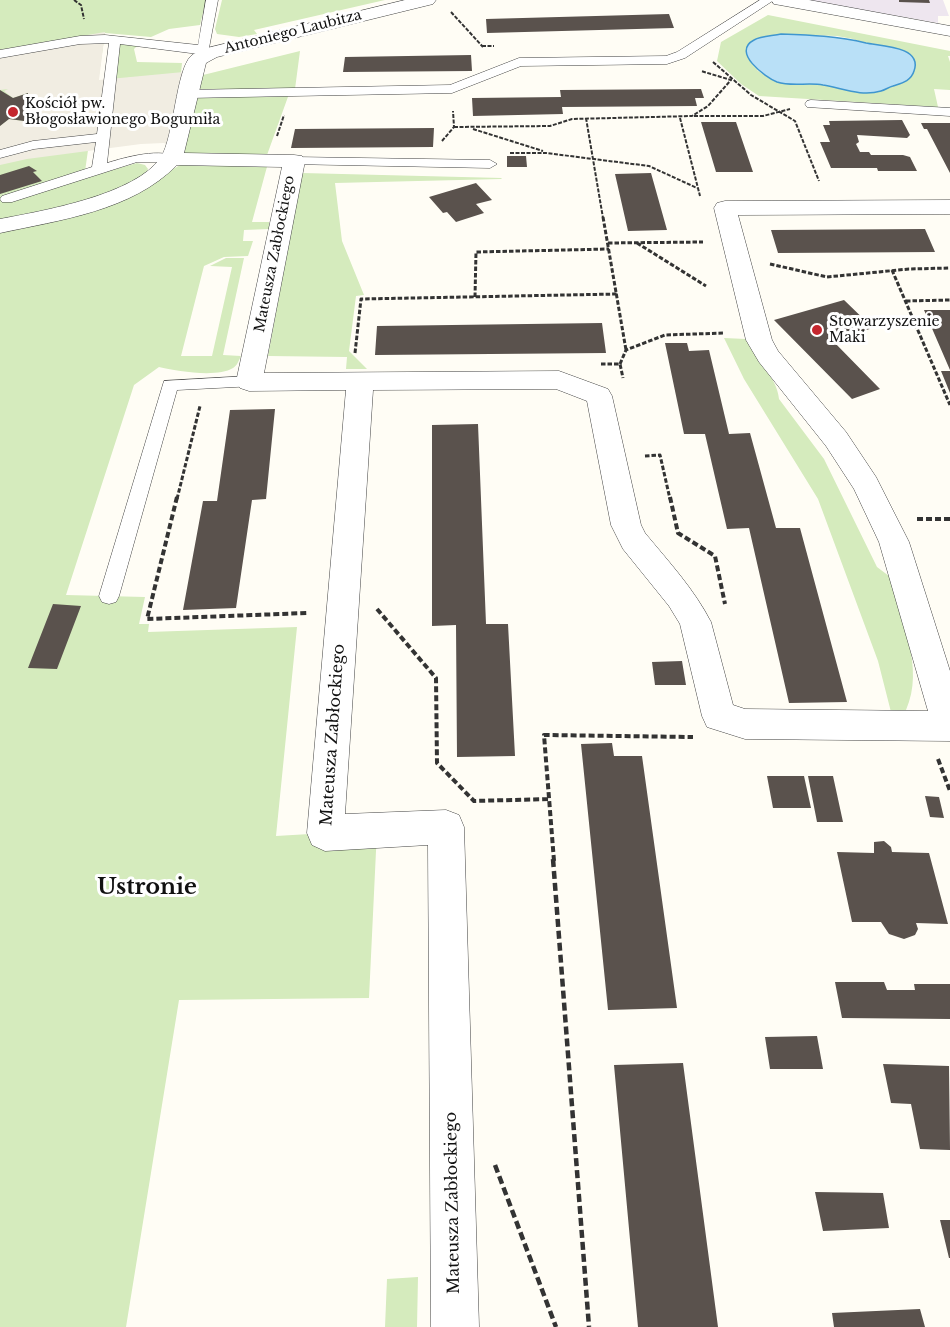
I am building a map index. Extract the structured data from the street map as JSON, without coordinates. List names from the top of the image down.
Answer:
{
  "streets": {
    "street": ["Antoniego Laubitza", "Mateusza Zabłockiego"]
  },
  "crossings": [
    ["Antoniego Laubitza", "Mateusza Zabłockiego"]
  ],
  "districts": ["Ustronie"],
  "places": ["Kościół pw. Błogosławionego Bogumiła", "Stowarzyszenie Maki"]
}
